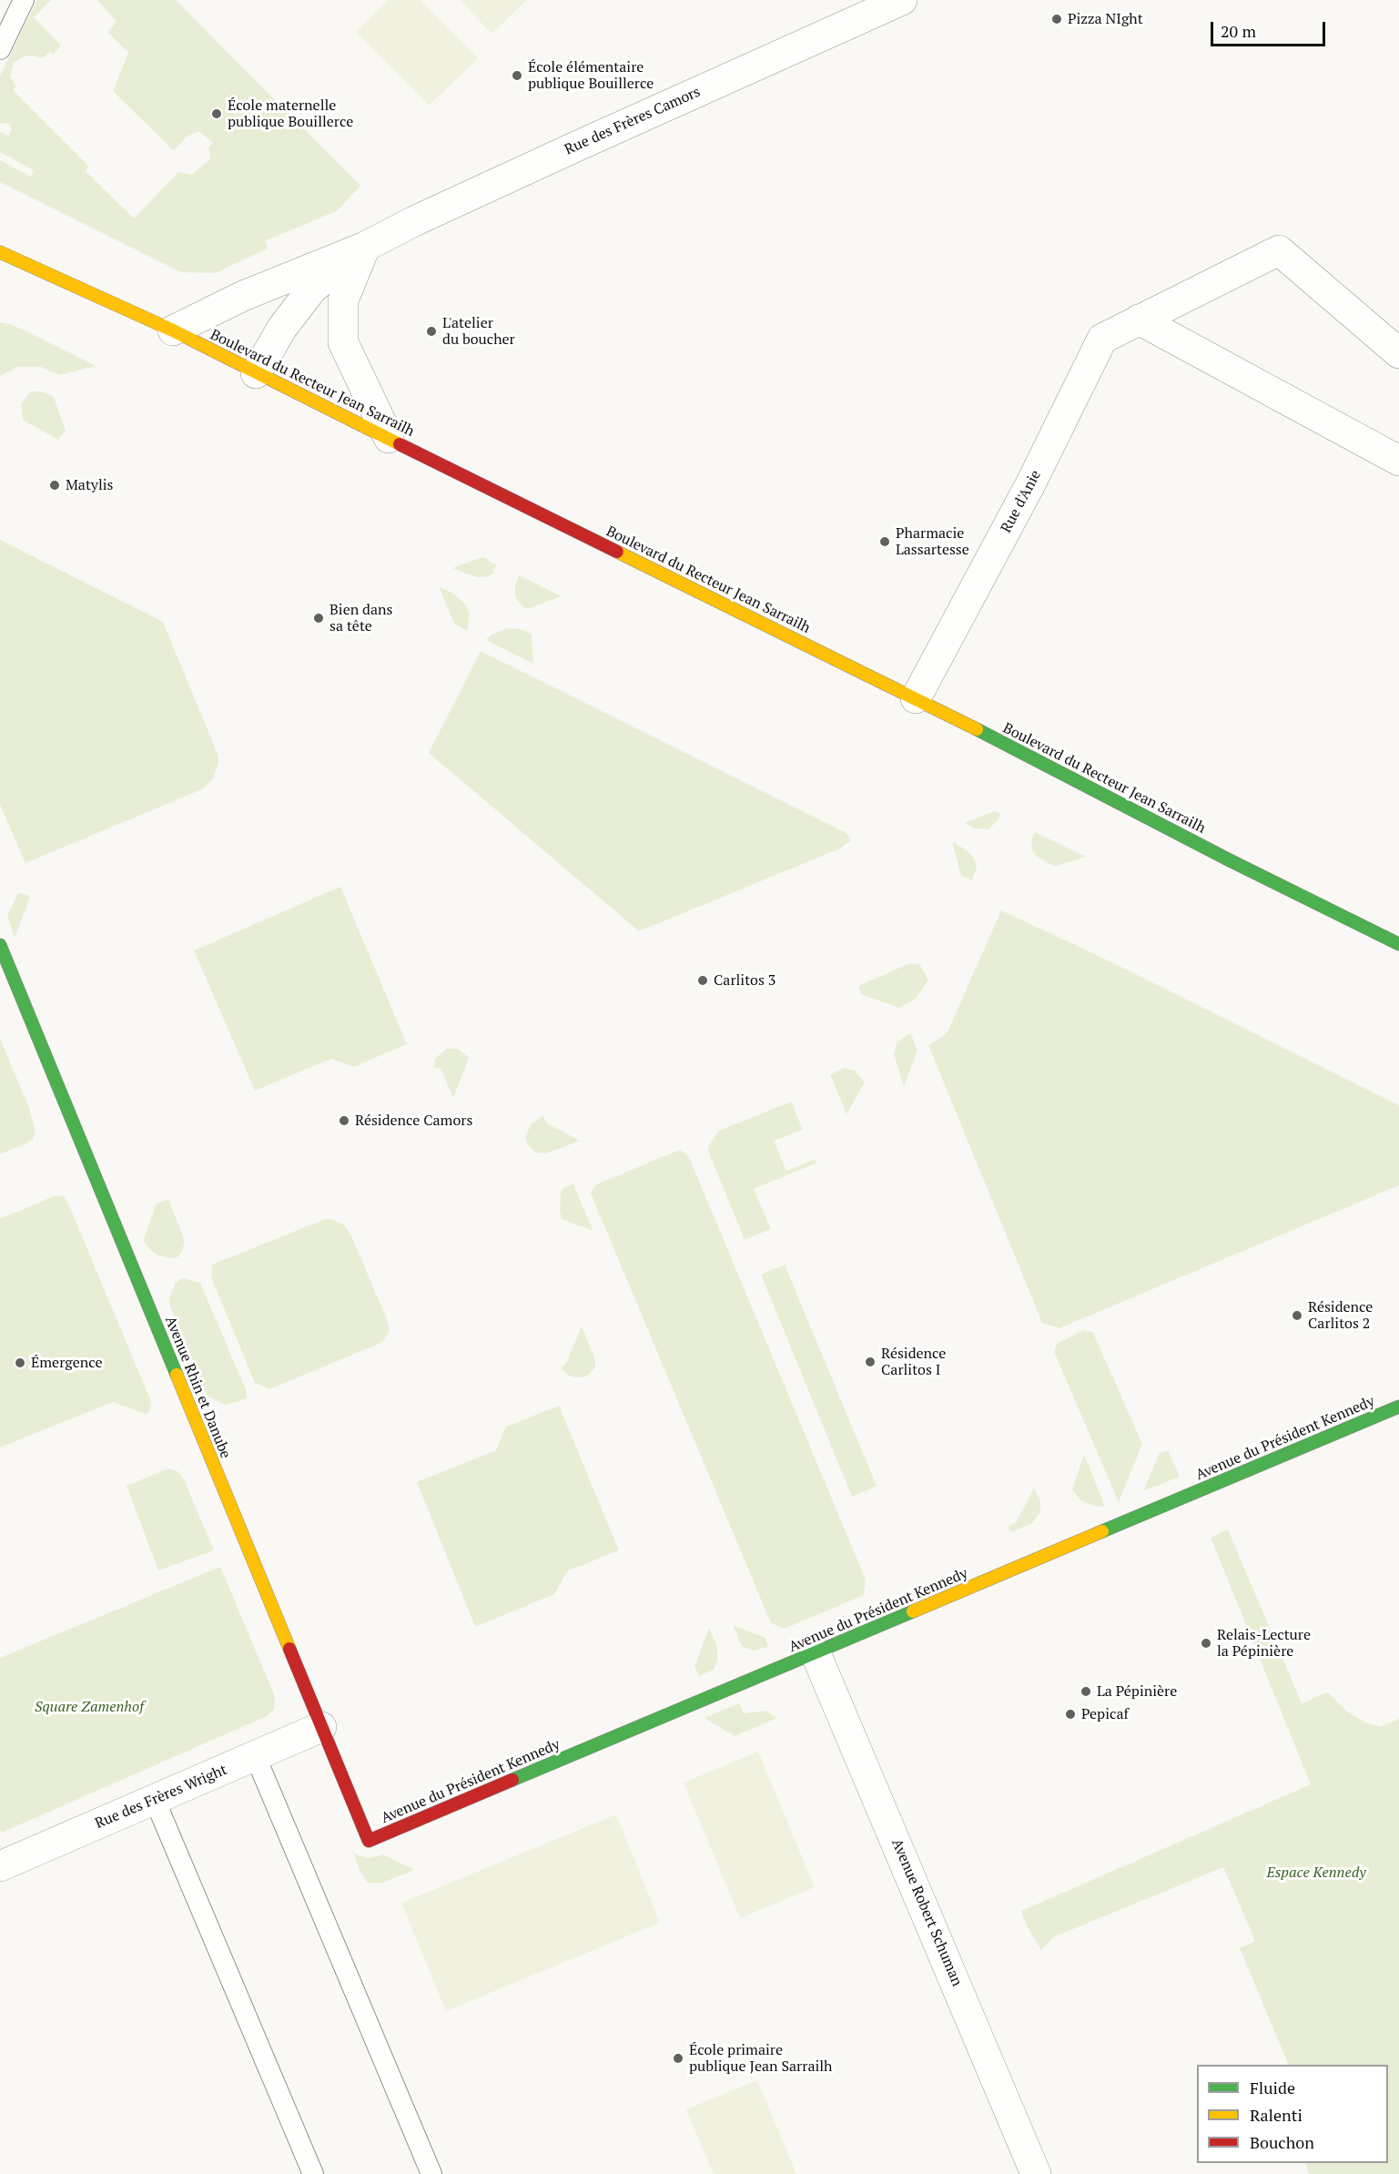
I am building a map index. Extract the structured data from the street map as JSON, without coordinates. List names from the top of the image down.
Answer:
{
  "streets": {
    "street": [
      "Rue des Frères Camors",
      "Boulevard du Recteur Jean Sarrailh",
      "Rue d'Anie",
      "Avenue Rhin et Danube",
      "Avenue du Président Kennedy",
      "Rue des Frères Wright",
      "Avenue Robert Schuman"
    ]
  },
  "crossings": [
    ["Rue des Frères Camors", "Boulevard du Recteur Jean Sarrailh"],
    ["Boulevard du Recteur Jean Sarrailh", "Rue d'Anie"],
    ["Avenue Rhin et Danube", "Avenue du Président Kennedy"],
    ["Avenue Rhin et Danube", "Rue des Frères Wright"],
    ["Avenue du Président Kennedy", "Avenue Robert Schuman"]
  ],
  "parks": ["Square Zamenhof", "Espace Kennedy"],
  "places": [
    "Pizza NIght",
    "École élémentaire publique Bouillerce",
    "École maternelle publique Bouillerce",
    "L'atelier du boucher",
    "Matylis",
    "Pharmacie Lassartesse",
    "Bien dans sa tête",
    "Carlitos 3",
    "Résidence Camors",
    "Résidence Carlitos 2",
    "Résidence Carlitos I",
    "Émergence",
    "Relais-Lecture la Pépinière",
    "La Pépinière",
    "Pepicaf",
    "École primaire publique Jean Sarrailh"
  ],
  "legend": ["Fluide", "Ralenti", "Bouchon"],
  "scale_bar": "20 m"
}
